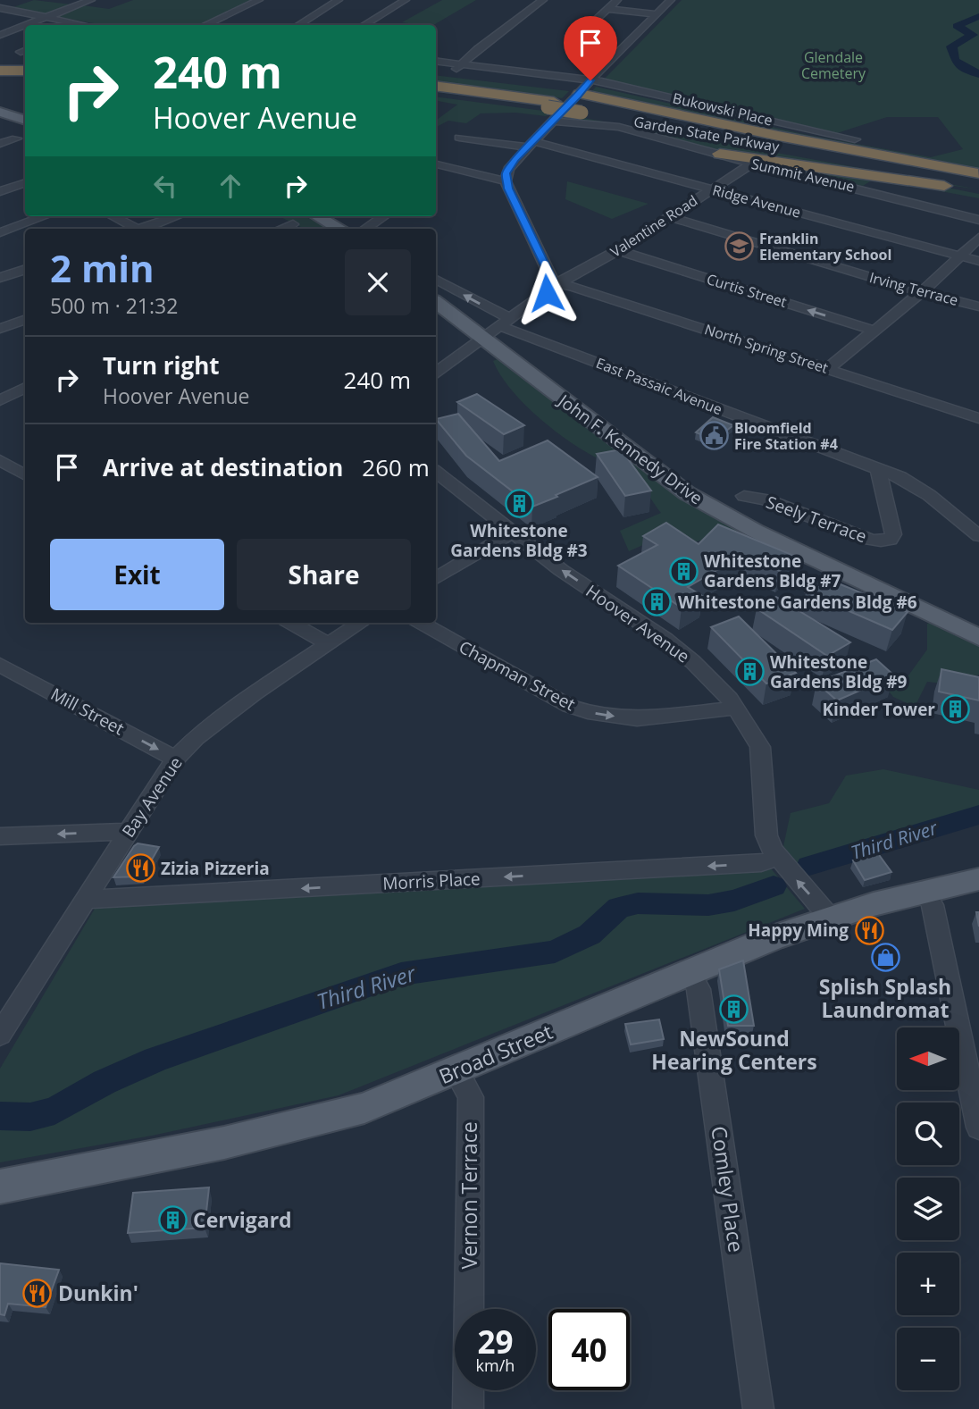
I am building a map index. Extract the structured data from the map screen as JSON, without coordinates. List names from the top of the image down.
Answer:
{
  "streets": {
    "highway": ["Garden State Parkway"],
    "main road": ["John F. Kennedy Drive", "Broad Street"],
    "street": [
      "Bukowski Place",
      "Summit Avenue",
      "Ridge Avenue",
      "Valentine Road",
      "Irving Terrace",
      "Curtis Street",
      "North Spring Street",
      "East Passaic Avenue",
      "Seely Terrace",
      "Hoover Avenue",
      "Chapman Street",
      "Mill Street",
      "Bay Avenue",
      "Morris Place",
      "Comley Place",
      "Vernon Terrace"
    ]
  },
  "crossings": [
    ["Garden State Parkway", "Summit Avenue"],
    ["Summit Avenue", "Valentine Road"],
    ["Ridge Avenue", "Valentine Road"],
    ["Valentine Road", "Irving Terrace"],
    ["Valentine Road", "Curtis Street"],
    ["Valentine Road", "North Spring Street"],
    ["East Passaic Avenue", "John F. Kennedy Drive"],
    ["East Passaic Avenue", "Seely Terrace"],
    ["Hoover Avenue", "Chapman Street"],
    ["Hoover Avenue", "Morris Place"],
    ["Hoover Avenue", "Broad Street"],
    ["Mill Street", "Bay Avenue"],
    ["Bay Avenue", "Morris Place"],
    ["Broad Street", "Comley Place"],
    ["Broad Street", "Vernon Terrace"]
  ],
  "one_way": [
    "Curtis Street",
    "Hoover Avenue",
    "Chapman Street",
    "Mill Street",
    "Morris Place"
  ],
  "water": ["Third River"],
  "parks": ["Glendale Cemetery"],
  "places": {
    "school or university": ["Franklin Elementary School"],
    "public building": ["Bloomfield Fire Station #4"],
    "building": [
      "Whitestone Gardens Bldg #3",
      "Whitestone Gardens Bldg #7",
      "Whitestone Gardens Bldg #6",
      "Whitestone Gardens Bldg #9",
      "Kinder Tower",
      "NewSound Hearing Centers",
      "Cervigard"
    ],
    "restaurant": ["Zizia Pizzeria", "Happy Ming", "Dunkin'"],
    "shop": ["Splish Splash Laundromat"]
  },
  "north": "left",
  "page": {
    "turn": ["240 m", "Hoover Avenue"],
    "heading": ["2 min", "500 m · 21:32"],
    "list": [
      {
        "name": "Turn right",
        "note": "Hoover Avenue",
        "value": "240 m"
      },
      {
        "name": "Arrive at destination",
        "value": "260 m"
      }
    ],
    "buttons": ["Exit", "Share"],
    "map_buttons": ["+", "−"],
    "speed": "29 km/h",
    "limit": "40"
  }
}
